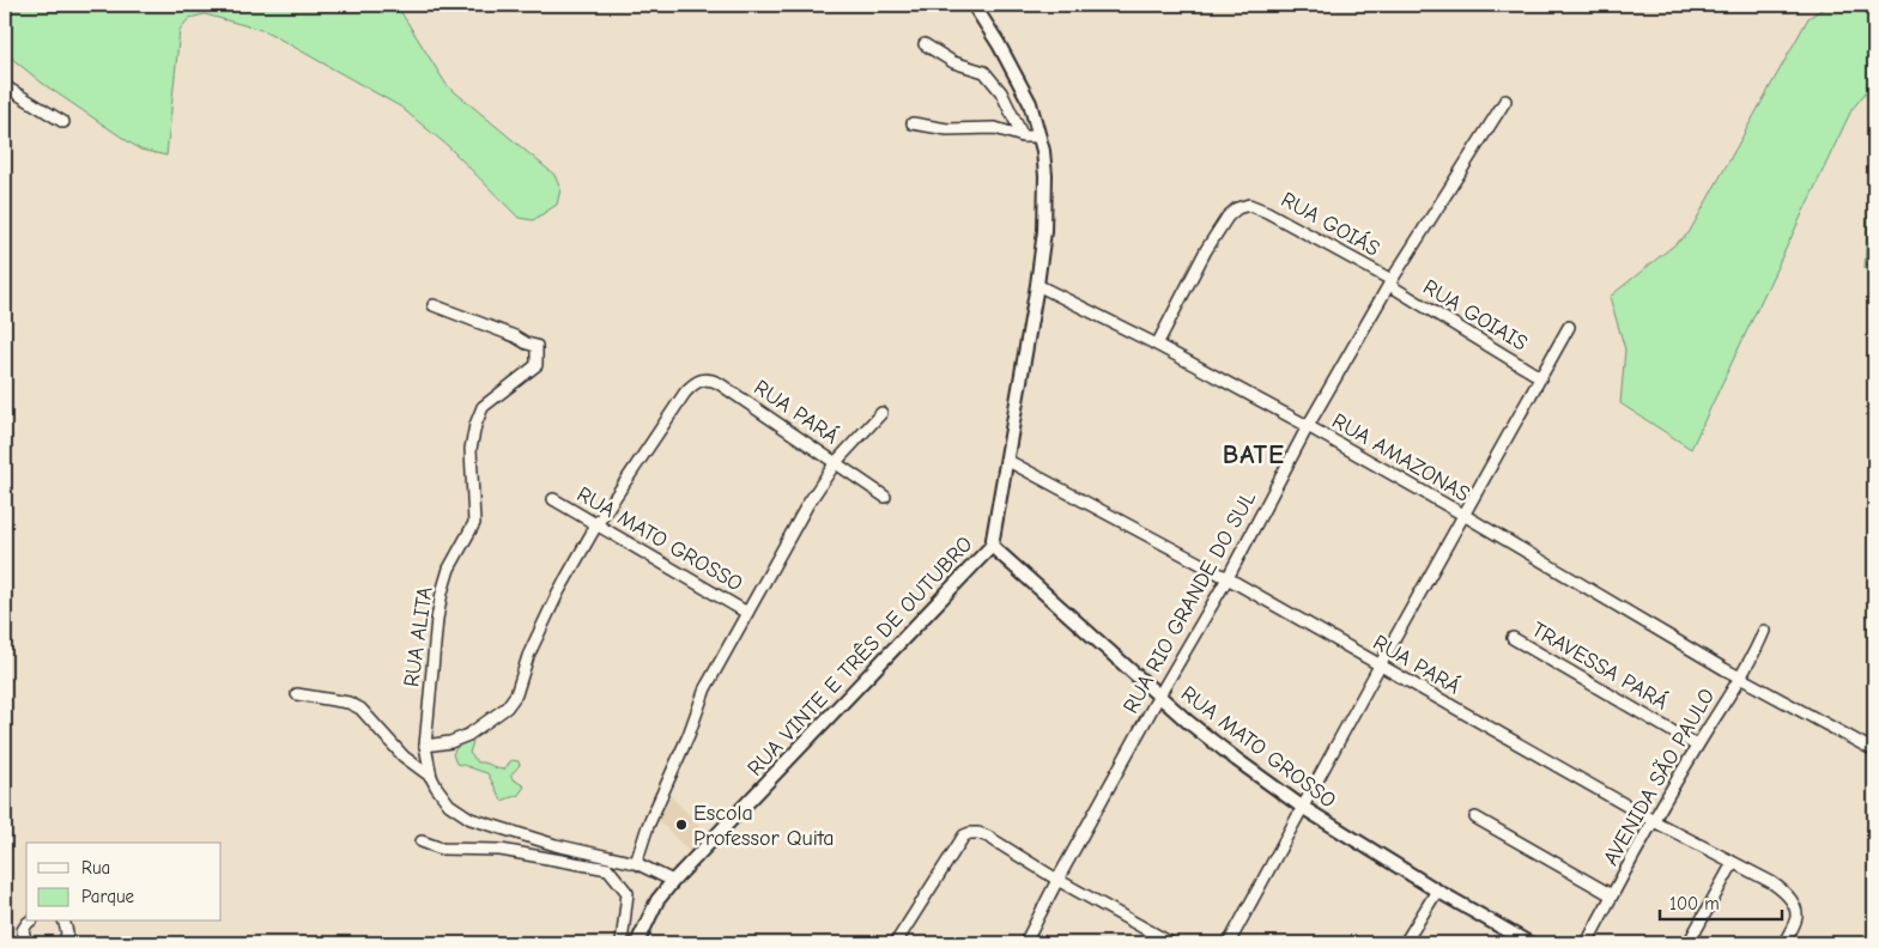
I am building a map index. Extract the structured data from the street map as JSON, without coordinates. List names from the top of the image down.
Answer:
{
  "streets": {
    "street": [
      "RUA GOIÁS",
      "RUA GOIAIS",
      "RUA PARÁ",
      "RUA AMAZONAS",
      "RUA MATO GROSSO",
      "RUA RIO GRANDE DO SUL",
      "RUA ALITA",
      "RUA VINTE E TRÊS DE OUTUBRO",
      "TRAVESSA PARÁ",
      "AVENIDA SÃO PAULO"
    ]
  },
  "crossings": [
    ["RUA GOIÁS", "RUA GOIAIS"],
    ["RUA GOIÁS", "RUA AMAZONAS"],
    ["RUA GOIÁS", "RUA RIO GRANDE DO SUL"],
    ["RUA GOIAIS", "RUA RIO GRANDE DO SUL"],
    ["RUA PARÁ", "RUA MATO GROSSO"],
    ["RUA PARÁ", "RUA RIO GRANDE DO SUL"],
    ["RUA PARÁ", "RUA VINTE E TRÊS DE OUTUBRO"],
    ["RUA PARÁ", "AVENIDA SÃO PAULO"],
    ["RUA AMAZONAS", "RUA RIO GRANDE DO SUL"],
    ["RUA AMAZONAS", "RUA VINTE E TRÊS DE OUTUBRO"],
    ["RUA AMAZONAS", "AVENIDA SÃO PAULO"],
    ["RUA MATO GROSSO", "RUA RIO GRANDE DO SUL"],
    ["RUA MATO GROSSO", "RUA VINTE E TRÊS DE OUTUBRO"],
    ["RUA ALITA", "RUA VINTE E TRÊS DE OUTUBRO"],
    ["TRAVESSA PARÁ", "AVENIDA SÃO PAULO"]
  ],
  "districts": ["BATE"],
  "places": ["Escola Professor Quita"],
  "legend": ["Rua", "Parque"],
  "scale_bar": "100 m"
}
